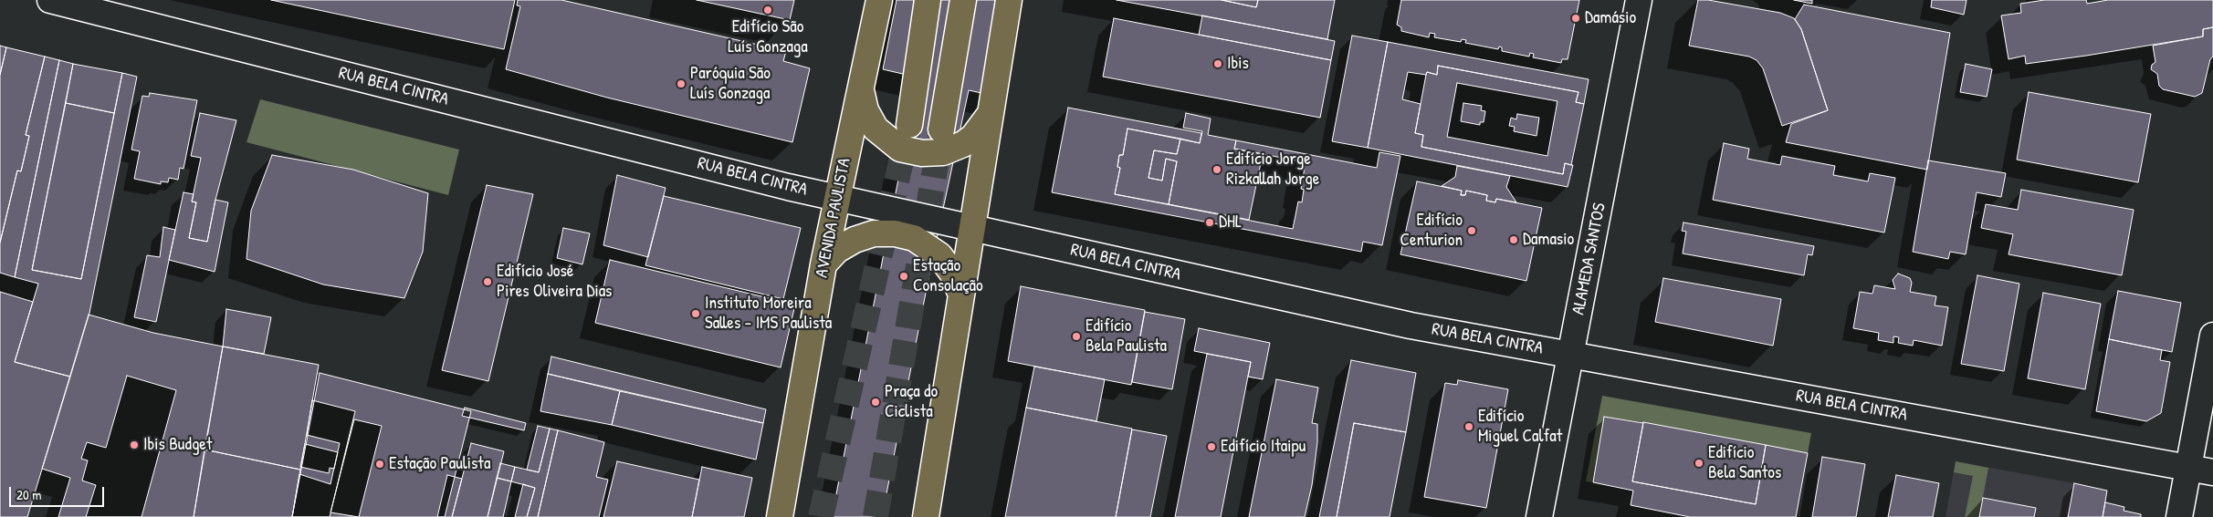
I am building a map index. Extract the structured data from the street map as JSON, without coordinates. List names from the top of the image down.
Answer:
{
  "streets": {
    "main road": ["AVENIDA PAULISTA"],
    "street": ["RUA BELA CINTRA", "ALAMEDA SANTOS"]
  },
  "crossings": [
    ["RUA BELA CINTRA", "AVENIDA PAULISTA"],
    ["RUA BELA CINTRA", "ALAMEDA SANTOS"]
  ],
  "places": [
    "Edifício São Luís Gonzaga",
    "Damásio",
    "Ibis",
    "Paróquia São Luís Gonzaga",
    "Edifício Jorge Rizkallah Jorge",
    "DHL",
    "Edifício Centurion",
    "Damasio",
    "Estação Consolação",
    "Edifício José Pires Oliveira Dias",
    "Instituto Moreira Salles - IMS Paulista",
    "Edifício Bela Paulista",
    "Praça do Ciclista",
    "Edifício Miguel Calfat",
    "Ibis Budget",
    "Edifício Itaipu",
    "Edifício Bela Santos",
    "Estação Paulista"
  ],
  "scale_bar": "20 m"
}
